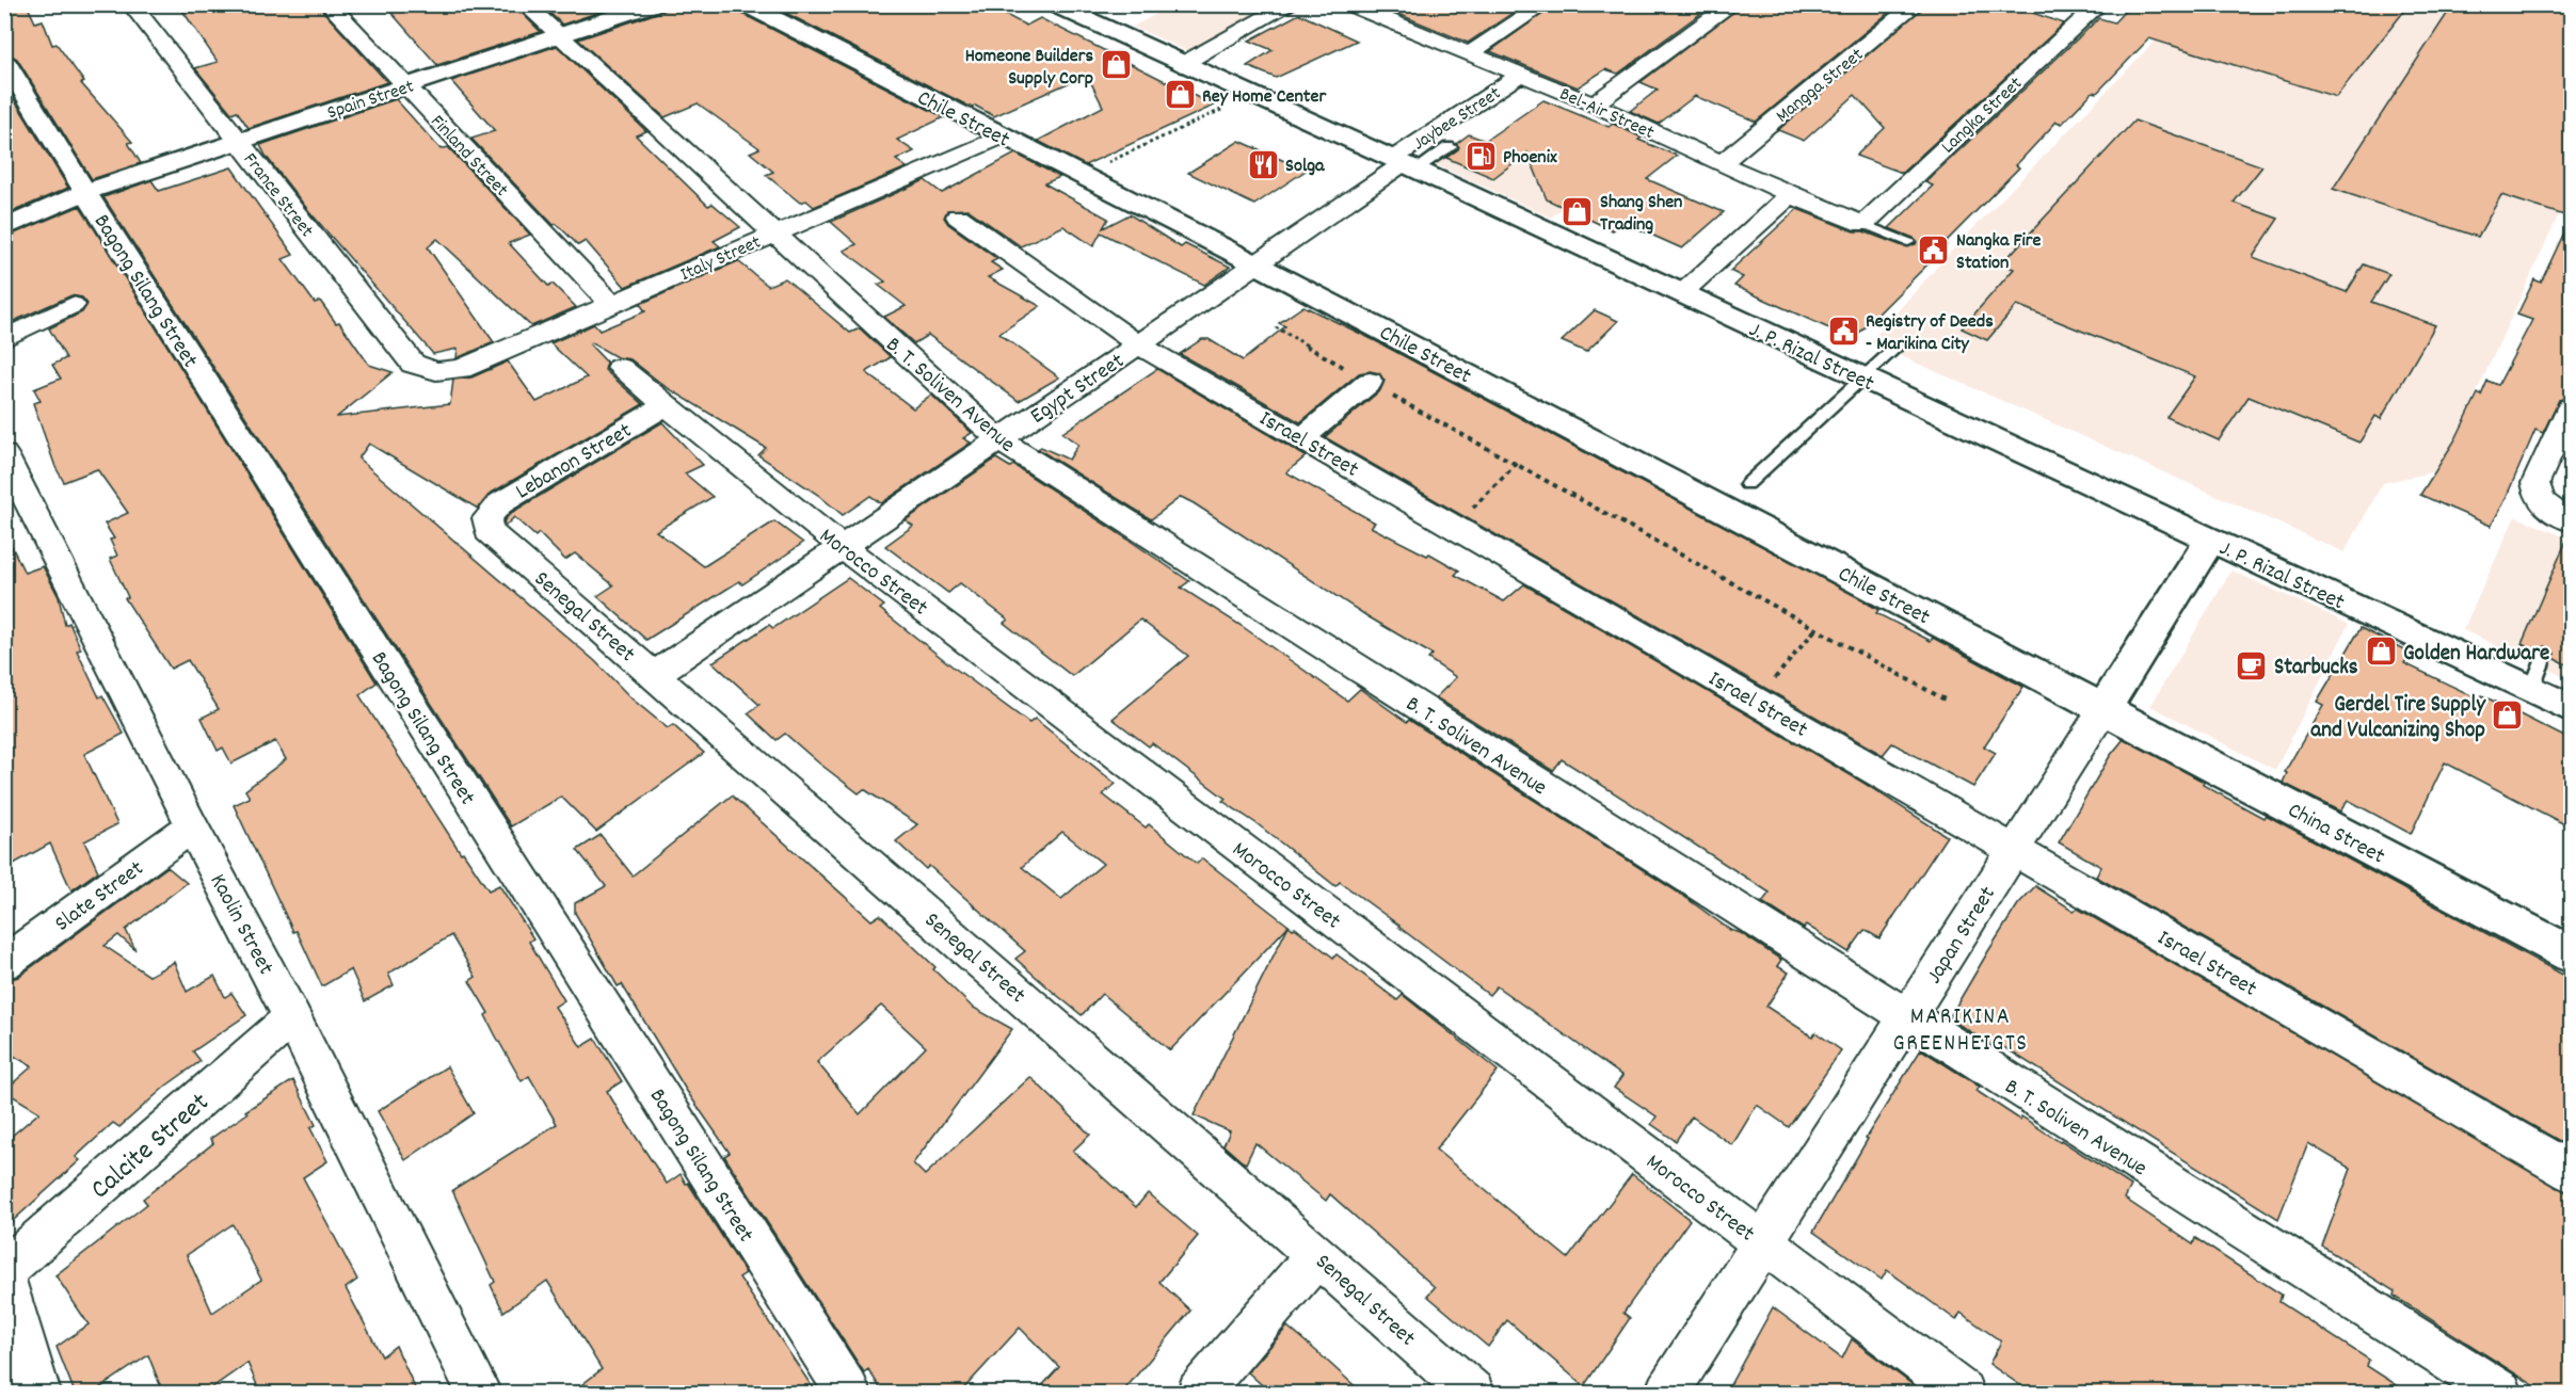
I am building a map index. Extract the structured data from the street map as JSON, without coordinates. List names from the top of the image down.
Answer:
{
  "streets": {
    "street": [
      "Mangga Street",
      "Spain Street",
      "Bel-Air Street",
      "Langka Street",
      "Chile Street",
      "Jaybee Street",
      "Finland Street",
      "France Street",
      "Italy Street",
      "Bagong Silang Street",
      "J. P. Rizal Street",
      "Egypt Street",
      "B. T. Soliven Avenue",
      "Israel Street",
      "Lebanon Street",
      "Morocco Street",
      "Senegal Street",
      "China Street",
      "Slate Street",
      "Kaolin Street",
      "Japan Street",
      "Calcite Street"
    ]
  },
  "crossings": [
    ["Mangga Street", "Bel-Air Street"],
    ["Spain Street", "Finland Street"],
    ["Spain Street", "France Street"],
    ["Spain Street", "Bagong Silang Street"],
    ["Spain Street", "B. T. Soliven Avenue"],
    ["Bel-Air Street", "Langka Street"],
    ["Bel-Air Street", "Jaybee Street"],
    ["Chile Street", "Italy Street"],
    ["Chile Street", "Egypt Street"],
    ["Chile Street", "China Street"],
    ["Chile Street", "Japan Street"],
    ["Jaybee Street", "J. P. Rizal Street"],
    ["Jaybee Street", "Egypt Street"],
    ["Finland Street", "Italy Street"],
    ["France Street", "Italy Street"],
    ["Italy Street", "B. T. Soliven Avenue"],
    ["J. P. Rizal Street", "Egypt Street"],
    ["J. P. Rizal Street", "Japan Street"],
    ["Egypt Street", "B. T. Soliven Avenue"],
    ["Egypt Street", "Israel Street"],
    ["Egypt Street", "Morocco Street"],
    ["Egypt Street", "Senegal Street"],
    ["B. T. Soliven Avenue", "Japan Street"],
    ["Israel Street", "Japan Street"],
    ["Lebanon Street", "Morocco Street"],
    ["Lebanon Street", "Senegal Street"],
    ["Morocco Street", "Japan Street"],
    ["China Street", "Japan Street"],
    ["Slate Street", "Kaolin Street"],
    ["Kaolin Street", "Calcite Street"]
  ],
  "districts": ["MARIKINA GREENHEIGTS"],
  "places": {
    "shop": [
      "Homeone Builders Supply Corp",
      "Rey Home Center",
      "Shang Shen Trading",
      "Golden Hardware",
      "Gerdel Tire Supply and Vulcanizing Shop"
    ],
    "fuel station": ["Phoenix"],
    "restaurant": ["Solga"],
    "public building": ["Nangka Fire Station", "Registry of Deeds - Marikina City"],
    "cafe": ["Starbucks"]
  }
}
